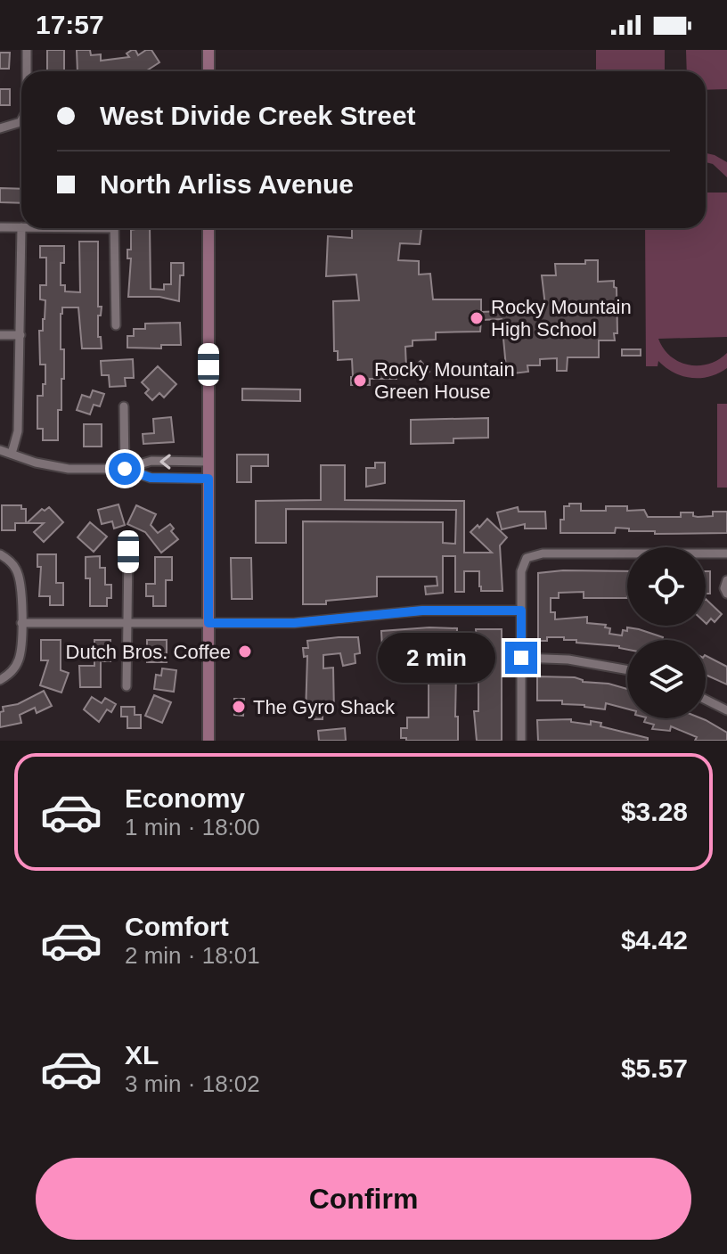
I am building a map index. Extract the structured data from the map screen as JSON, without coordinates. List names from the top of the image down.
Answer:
{
  "places": [
    "Rocky Mountain High School",
    "Rocky Mountain Green House",
    "Dutch Bros. Coffee",
    "The Gyro Shack"
  ],
  "page": {
    "status": "17:57",
    "banner": ["West Divide Creek Street", "North Arliss Avenue"],
    "bubble": "2 min",
    "list": [
      {
        "name": "Economy",
        "note": "1 min · 18:00",
        "value": "$3.28"
      },
      {
        "name": "Comfort",
        "note": "2 min · 18:01",
        "value": "$4.42"
      },
      {
        "name": "XL",
        "note": "3 min · 18:02",
        "value": "$5.57"
      }
    ],
    "buttons": "Confirm"
  }
}
